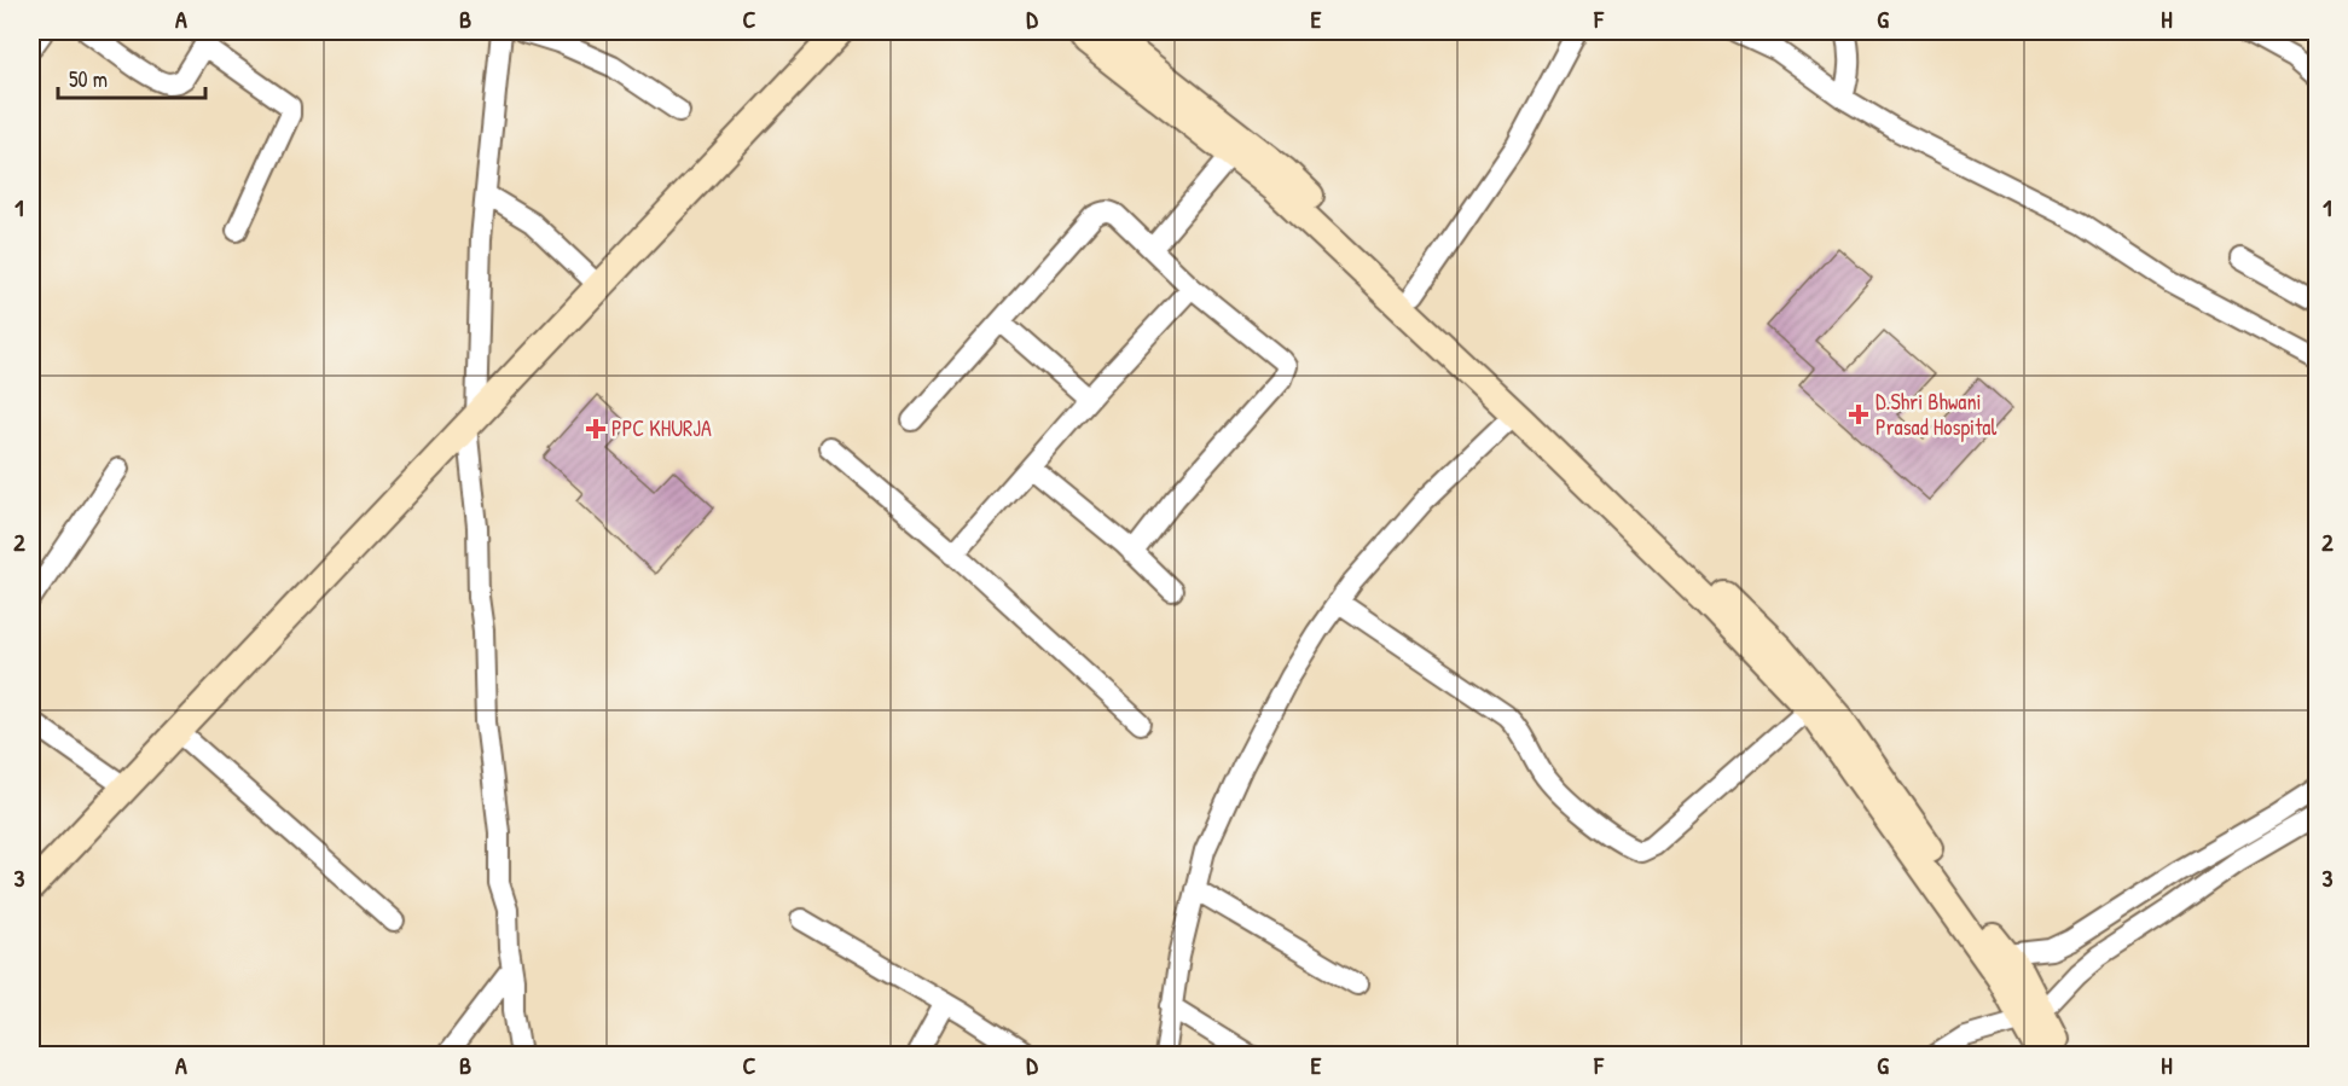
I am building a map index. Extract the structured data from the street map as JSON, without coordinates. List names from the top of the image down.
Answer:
{
  "places": {
    "health": ["D.Shri Bhwani Prasad Hospital", "PPC KHURJA"]
  },
  "scale_bar": "50 m",
  "grid": {
    "columns": [
      "A",
      "B",
      "C",
      "D",
      "E",
      "F",
      "G",
      "H"
    ],
    "rows": ["1", "2", "3"]
  }
}
